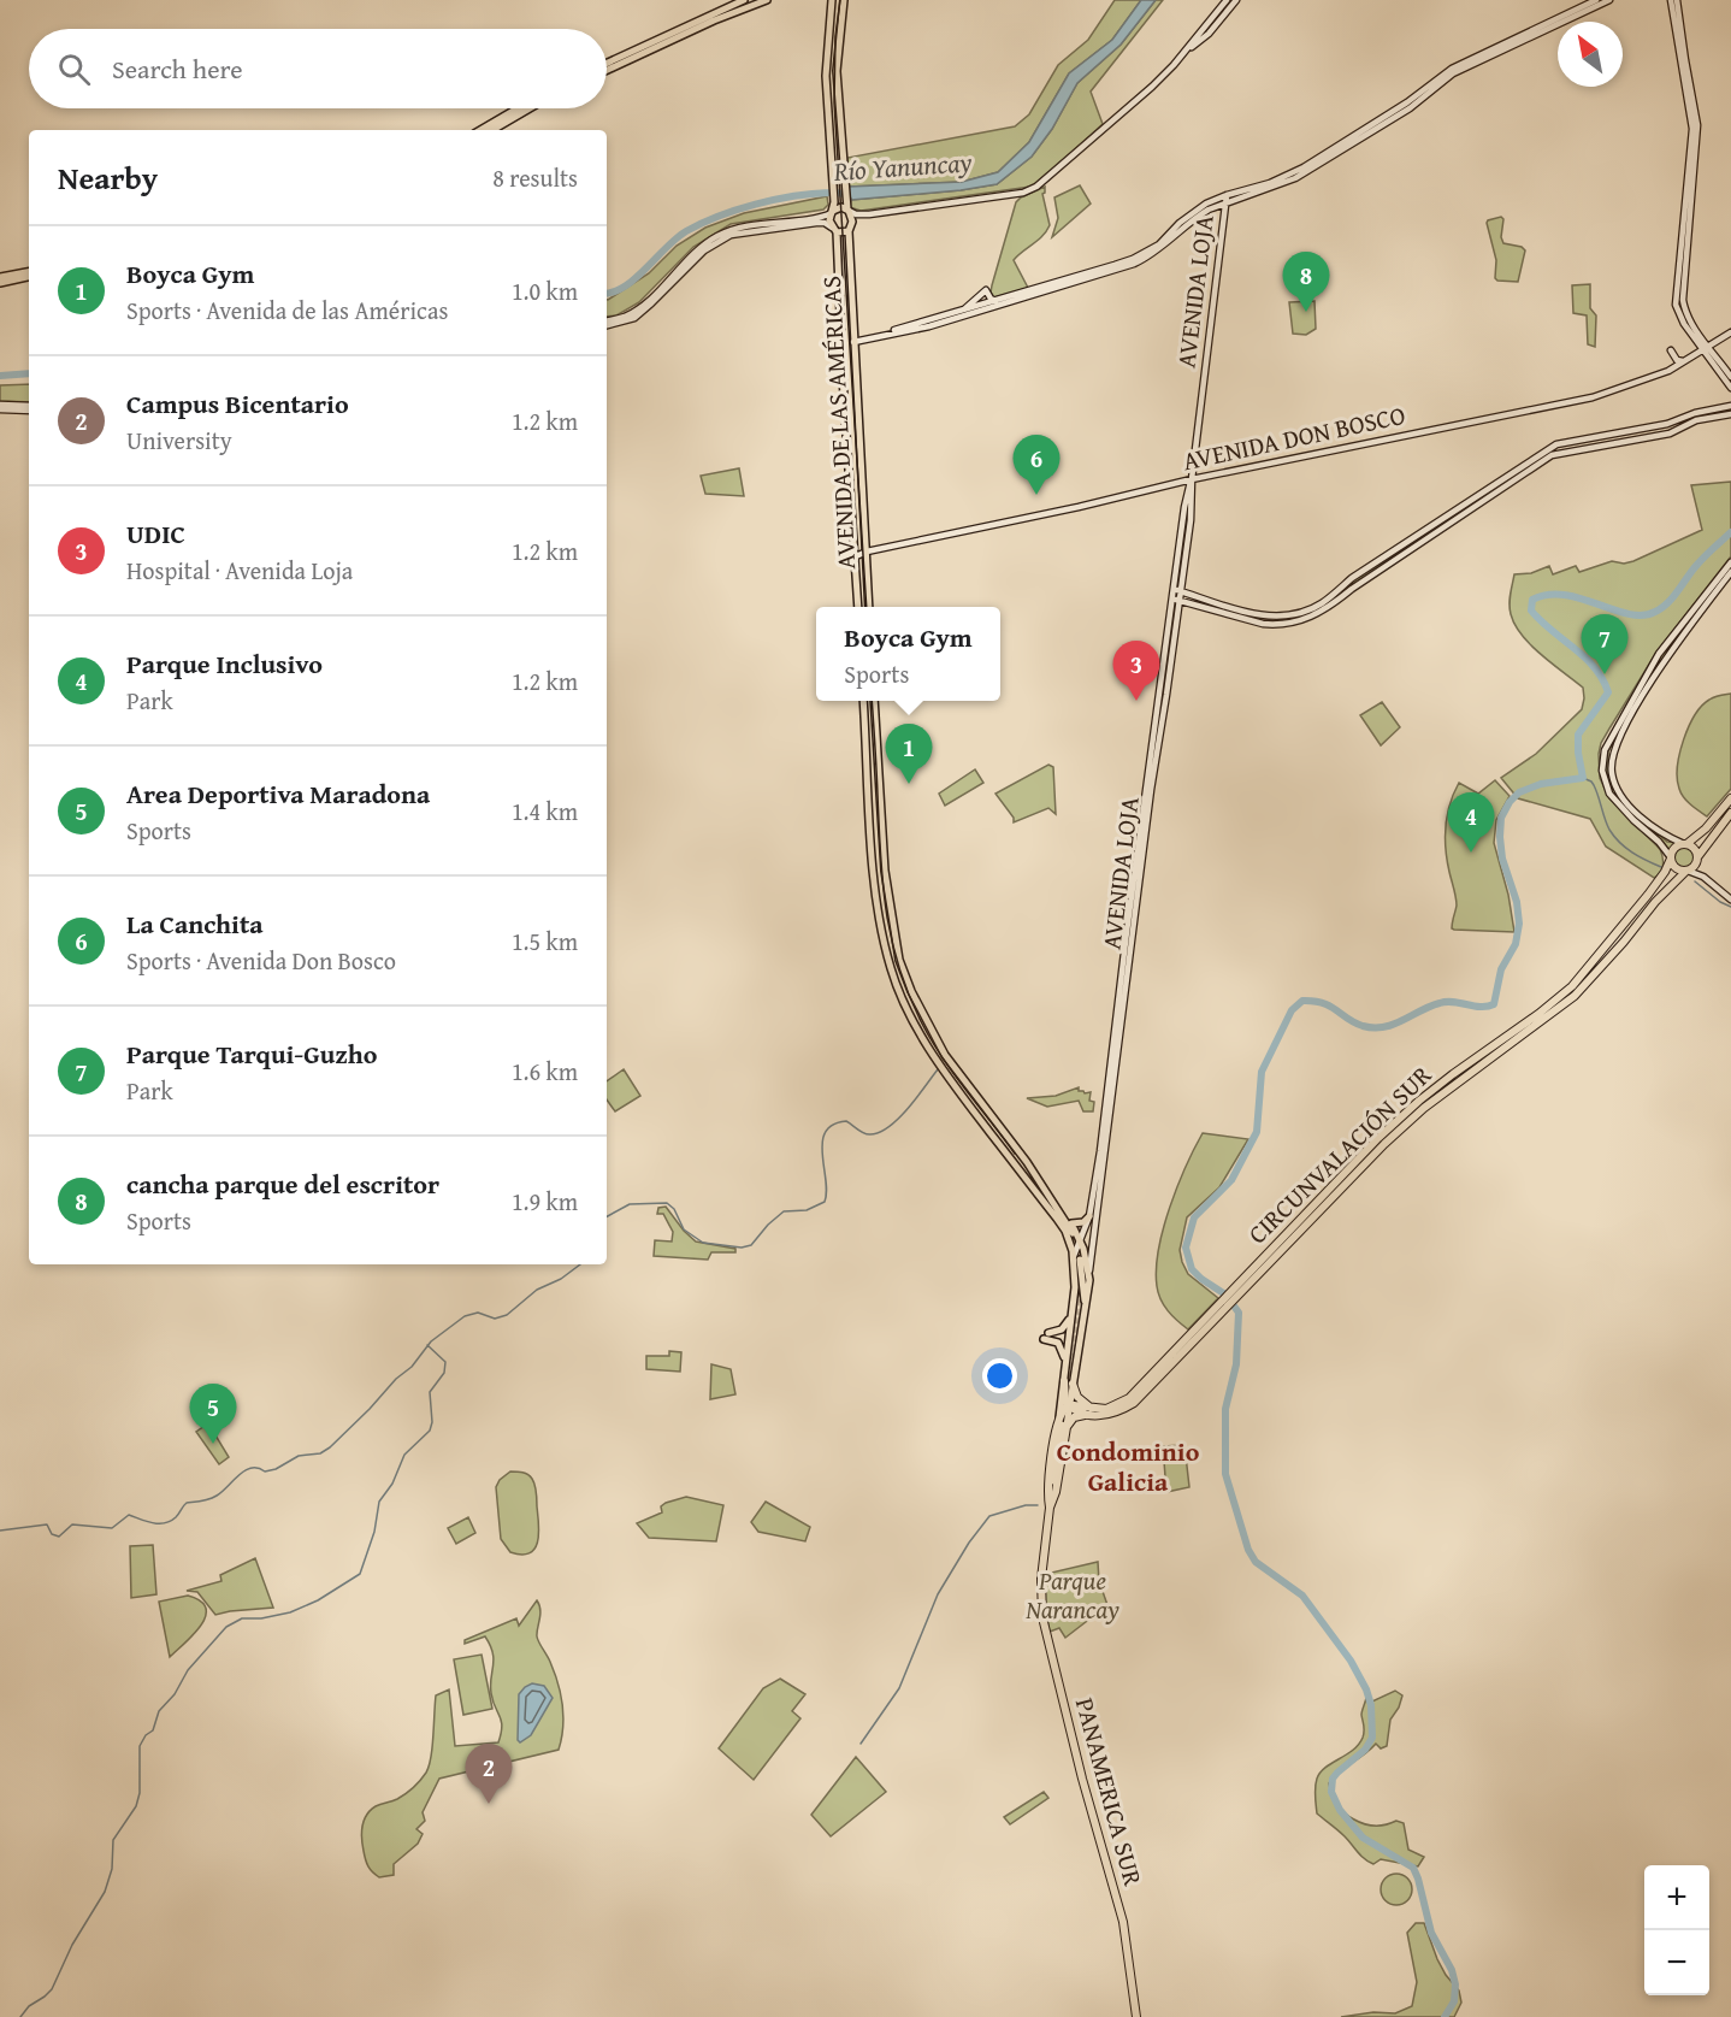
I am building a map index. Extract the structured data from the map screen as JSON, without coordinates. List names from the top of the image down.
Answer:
{
  "streets": {
    "highway": ["CIRCUNVALACIÓN SUR", "PANAMERICA SUR"],
    "main road": ["AVENIDA LOJA", "AVENIDA DE LAS AMÉRICAS", "AVENIDA DON BOSCO"]
  },
  "crossings": [
    ["AVENIDA LOJA", "AVENIDA DON BOSCO"],
    ["AVENIDA DE LAS AMÉRICAS", "AVENIDA DON BOSCO"]
  ],
  "districts": ["Condominio Galicia"],
  "water": ["Río Yanuncay"],
  "parks": ["Parque Narancay"],
  "north": "top left",
  "page": {
    "search": "Search here",
    "heading": ["Nearby", "8 results"],
    "list": [
      {
        "mark": "1",
        "name": "Boyca Gym",
        "note": "Sports · Avenida de las Américas",
        "value": "1.0 km"
      },
      {
        "mark": "2",
        "name": "Campus Bicentario",
        "note": "University",
        "value": "1.2 km"
      },
      {
        "mark": "3",
        "name": "UDIC",
        "note": "Hospital · Avenida Loja",
        "value": "1.2 km"
      },
      {
        "mark": "4",
        "name": "Parque Inclusivo",
        "note": "Park",
        "value": "1.2 km"
      },
      {
        "mark": "5",
        "name": "Area Deportiva Maradona",
        "note": "Sports",
        "value": "1.4 km"
      },
      {
        "mark": "6",
        "name": "La Canchita",
        "note": "Sports · Avenida Don Bosco",
        "value": "1.5 km"
      },
      {
        "mark": "7",
        "name": "Parque Tarqui-Guzho",
        "note": "Park",
        "value": "1.6 km"
      },
      {
        "mark": "8",
        "name": "cancha parque del escritor",
        "note": "Sports",
        "value": "1.9 km"
      }
    ],
    "pins": [
      "8",
      "6",
      "7",
      "3",
      "1",
      "4",
      "5",
      "2"
    ],
    "popup": ["Boyca Gym", "Sports"],
    "map_buttons": ["+", "−"]
  }
}
